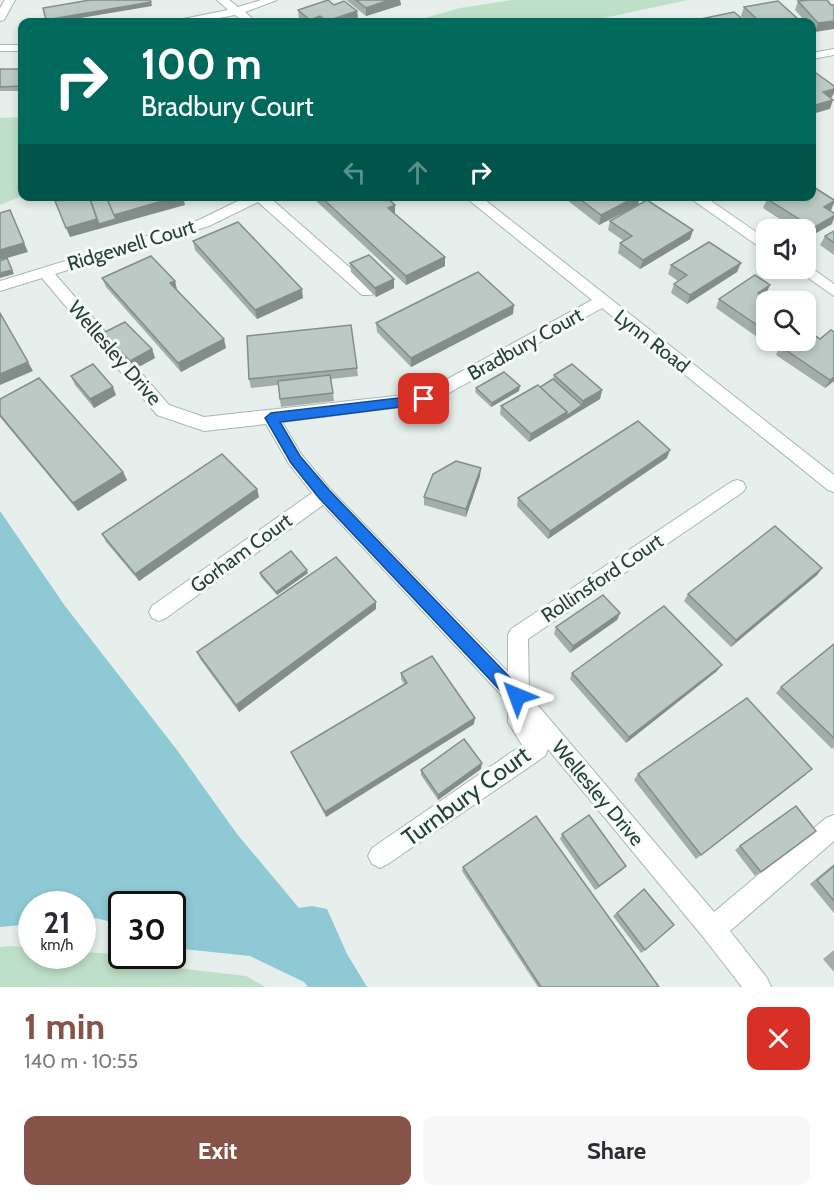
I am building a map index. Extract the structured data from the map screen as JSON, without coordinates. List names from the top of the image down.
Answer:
{
  "streets": {
    "street": [
      "Ridgewell Court",
      "Lynn Road",
      "Bradbury Court",
      "Wellesley Drive",
      "Gorham Court",
      "Rollinsford Court",
      "Turnbury Court"
    ]
  },
  "crossings": [
    ["Ridgewell Court", "Wellesley Drive"],
    ["Lynn Road", "Bradbury Court"],
    ["Bradbury Court", "Wellesley Drive"],
    ["Wellesley Drive", "Gorham Court"],
    ["Wellesley Drive", "Rollinsford Court"],
    ["Wellesley Drive", "Turnbury Court"],
    ["Rollinsford Court", "Turnbury Court"]
  ],
  "page": {
    "turn": ["100 m", "Bradbury Court"],
    "speed": "21 km/h",
    "limit": "30",
    "heading": ["1 min", "140 m · 10:55"],
    "buttons": ["Exit", "Share"]
  }
}
